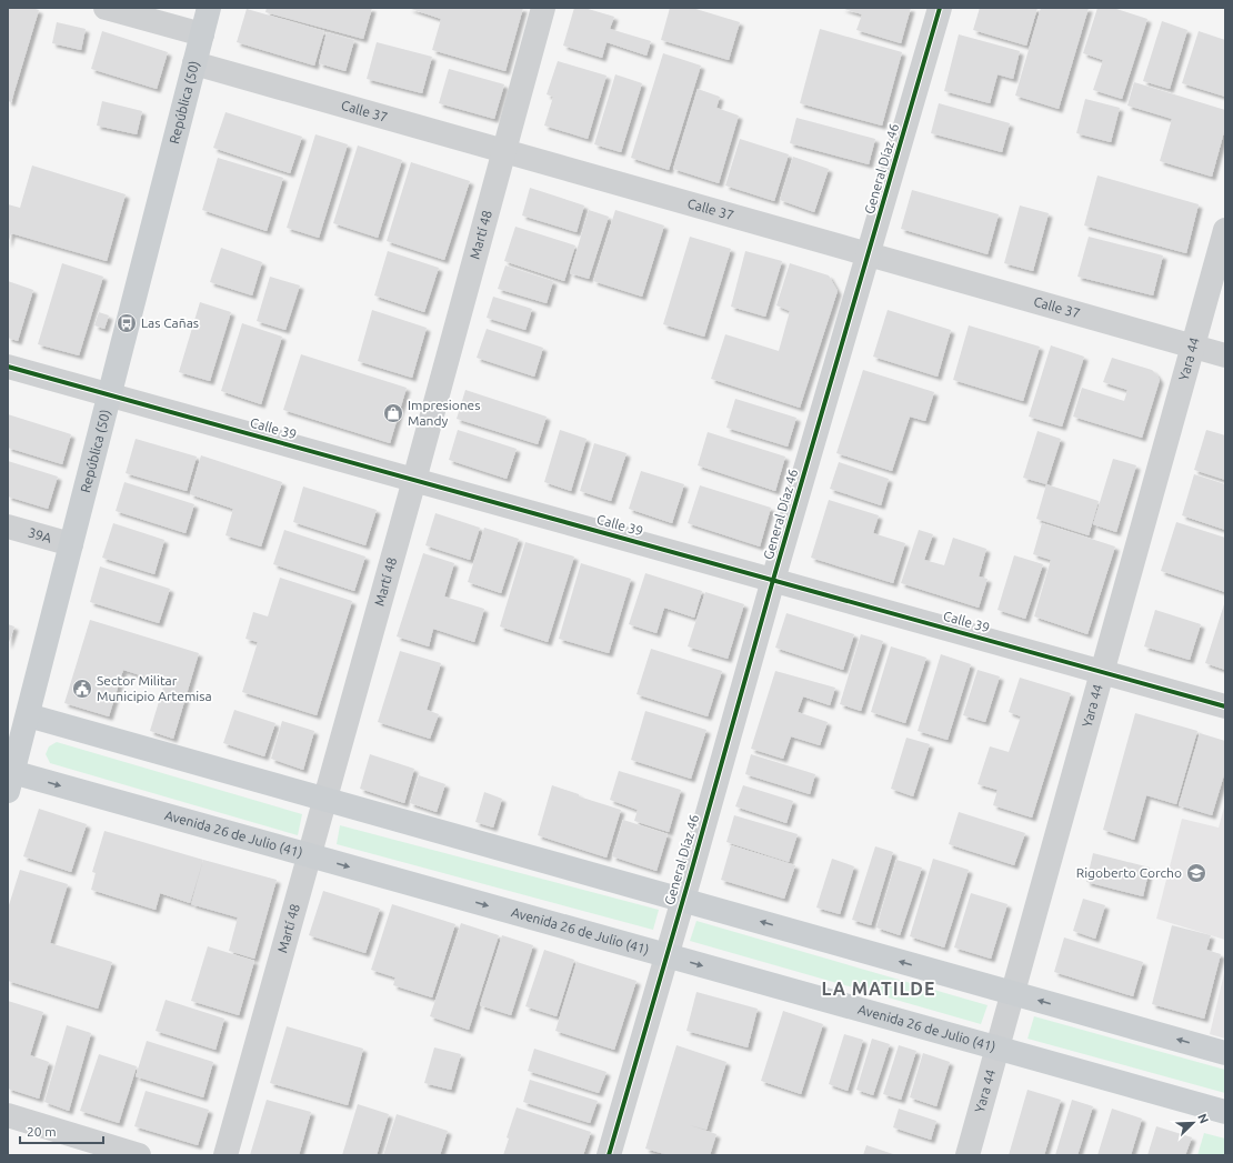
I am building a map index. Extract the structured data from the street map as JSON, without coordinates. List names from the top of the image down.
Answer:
{
  "streets": {
    "main road": ["República (50)", "Avenida 26 de Julio (41)"],
    "street": [
      "Calle 37",
      "General Díaz 46",
      "Martí 48",
      "Yara 44",
      "Calle 39",
      "39A"
    ]
  },
  "crossings": [
    ["República (50)", "Calle 37"],
    ["República (50)", "Calle 39"],
    ["República (50)", "39A"],
    ["República (50)", "Avenida 26 de Julio (41)"],
    ["Calle 37", "General Díaz 46"],
    ["Calle 37", "Martí 48"],
    ["Calle 37", "Yara 44"],
    ["General Díaz 46", "Calle 39"],
    ["General Díaz 46", "Avenida 26 de Julio (41)"],
    ["Martí 48", "Calle 39"],
    ["Martí 48", "Avenida 26 de Julio (41)"],
    ["Yara 44", "Calle 39"],
    ["Yara 44", "Avenida 26 de Julio (41)"]
  ],
  "districts": ["LA MATILDE"],
  "places": {
    "bus stop": ["Las Cañas"],
    "shop": ["Impresiones Mandy"],
    "public building": ["Sector Militar Municipio Artemisa"],
    "school or university": ["Rigoberto Corcho"]
  },
  "scale_bar": "20 m",
  "north": "top right"
}
